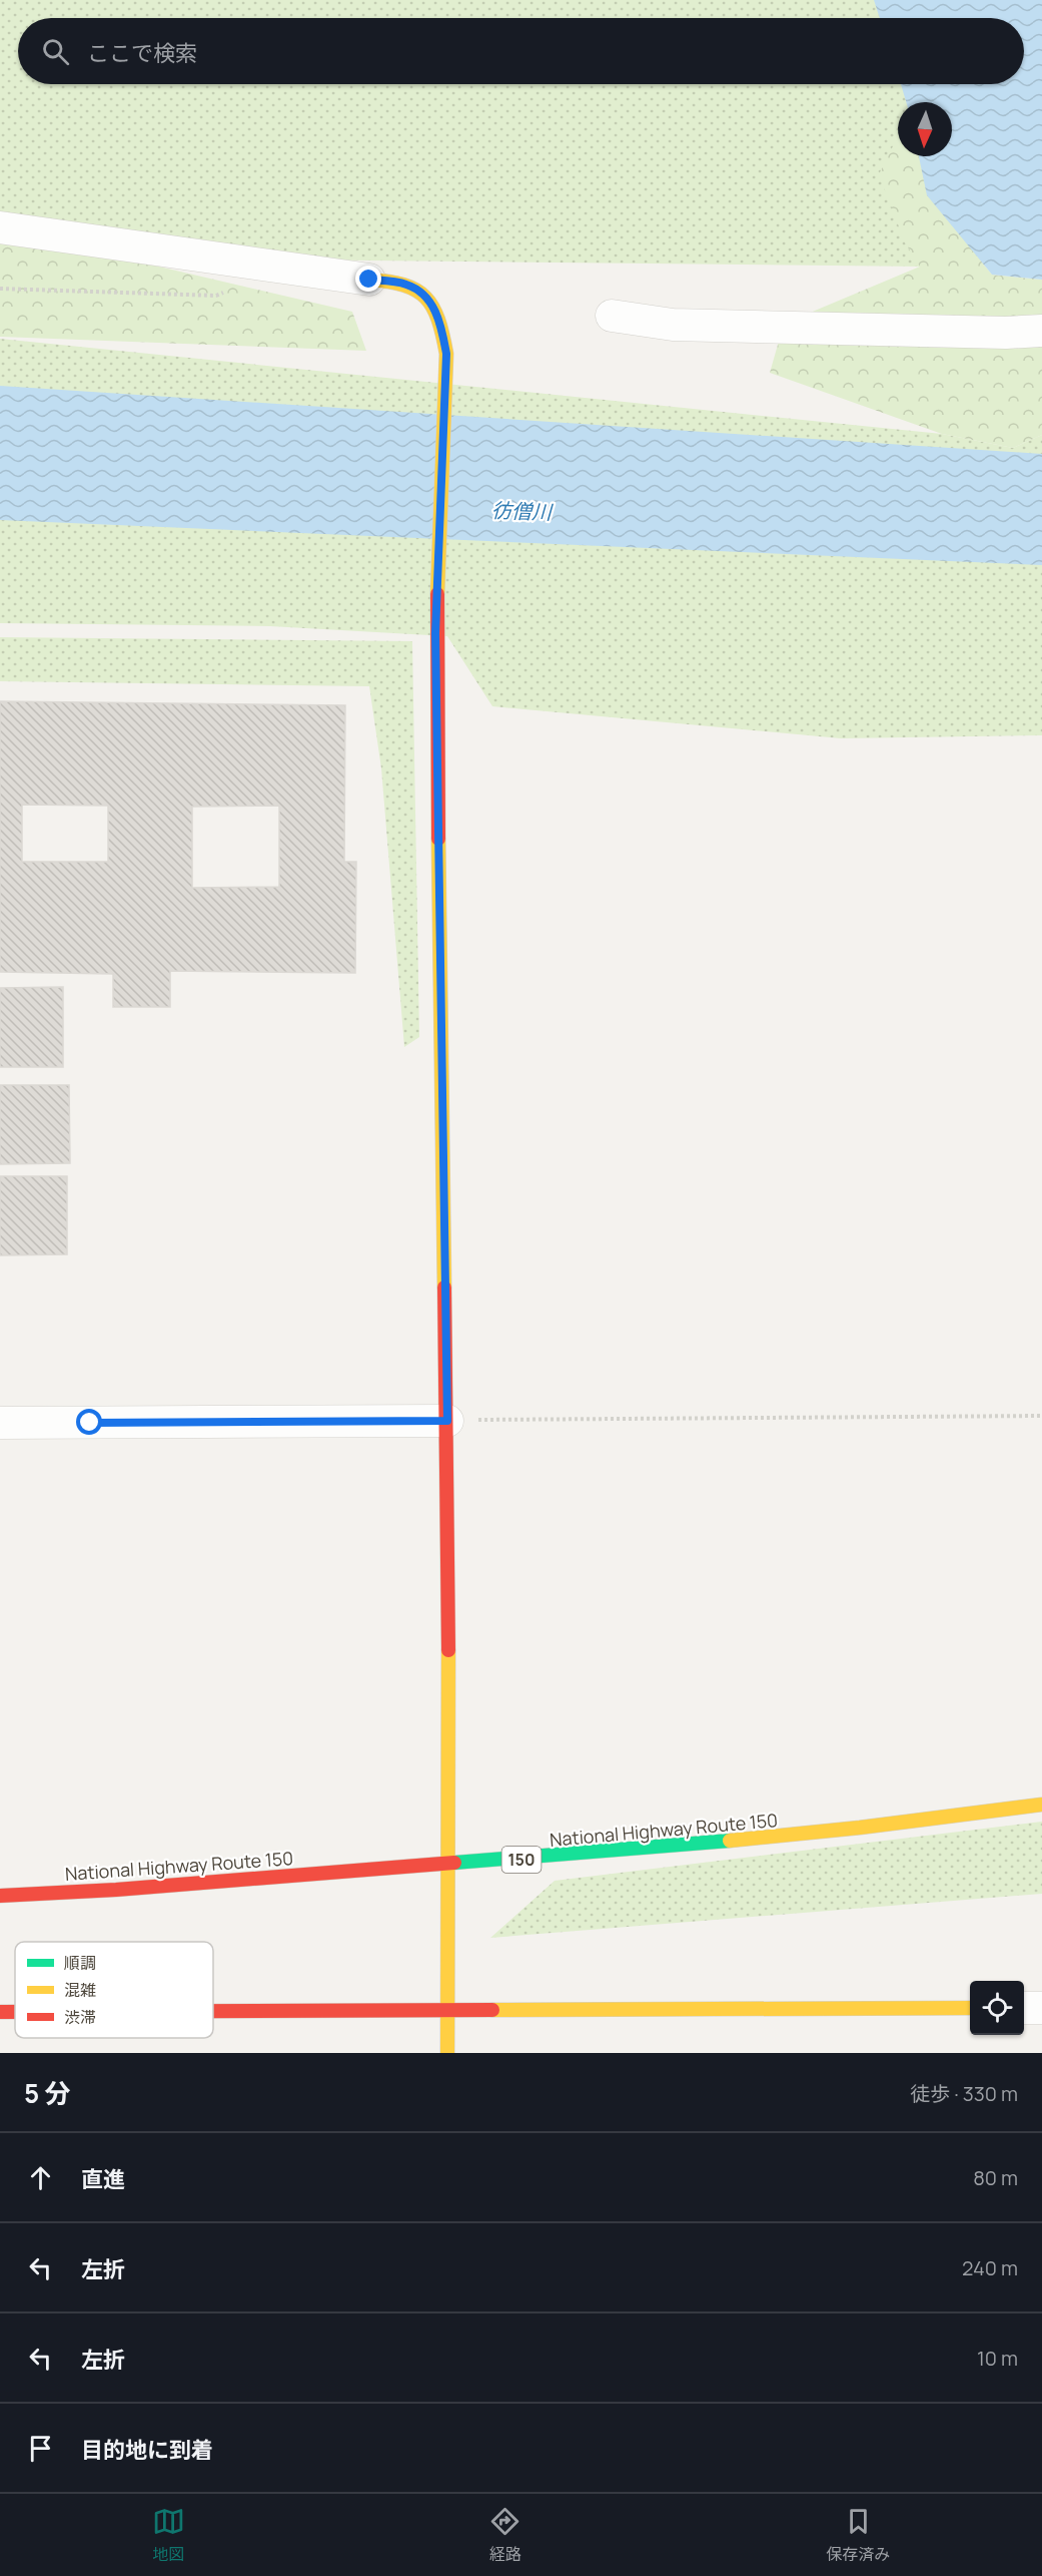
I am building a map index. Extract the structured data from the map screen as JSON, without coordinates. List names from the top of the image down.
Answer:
{
  "streets": {
    "main road": ["National Highway Route 150", "150"]
  },
  "water": ["彷僧川"],
  "legend": ["順調", "混雑", "渋滞"],
  "north": "bottom",
  "page": {
    "search": "ここで検索",
    "heading": ["5 分", "徒歩 · 330 m"],
    "list": [
      ["直進", "80 m"],
      ["左折", "240 m"],
      ["左折", "10 m"],
      "目的地に到着"
    ],
    "nav": ["地図", "経路", "保存済み"]
  }
}
